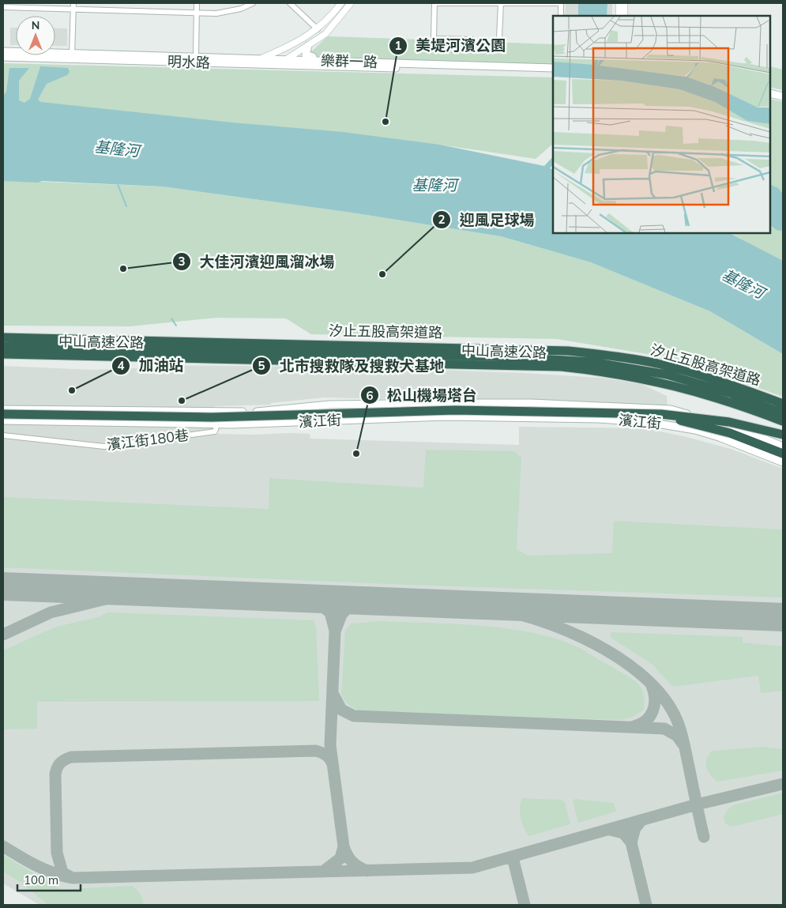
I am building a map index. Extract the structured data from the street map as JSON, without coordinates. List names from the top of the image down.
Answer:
{
  "streets": {
    "highway": ["汐止五股高架道路", "中山高速公路"],
    "main road": ["樂群一路", "明水路", "濱江街"],
    "street": ["濱江街180巷"]
  },
  "crossings": [
    ["樂群一路", "明水路"],
    ["濱江街", "濱江街180巷"]
  ],
  "water": ["基隆河"],
  "places": [
    "美堤河濱公園",
    "大佳河濱迎風溜冰場",
    "迎風足球場",
    "加油站",
    "北市搜救隊及搜救犬基地",
    "松山機場塔台"
  ],
  "scale_bar": "100 m",
  "north": "top"
}
